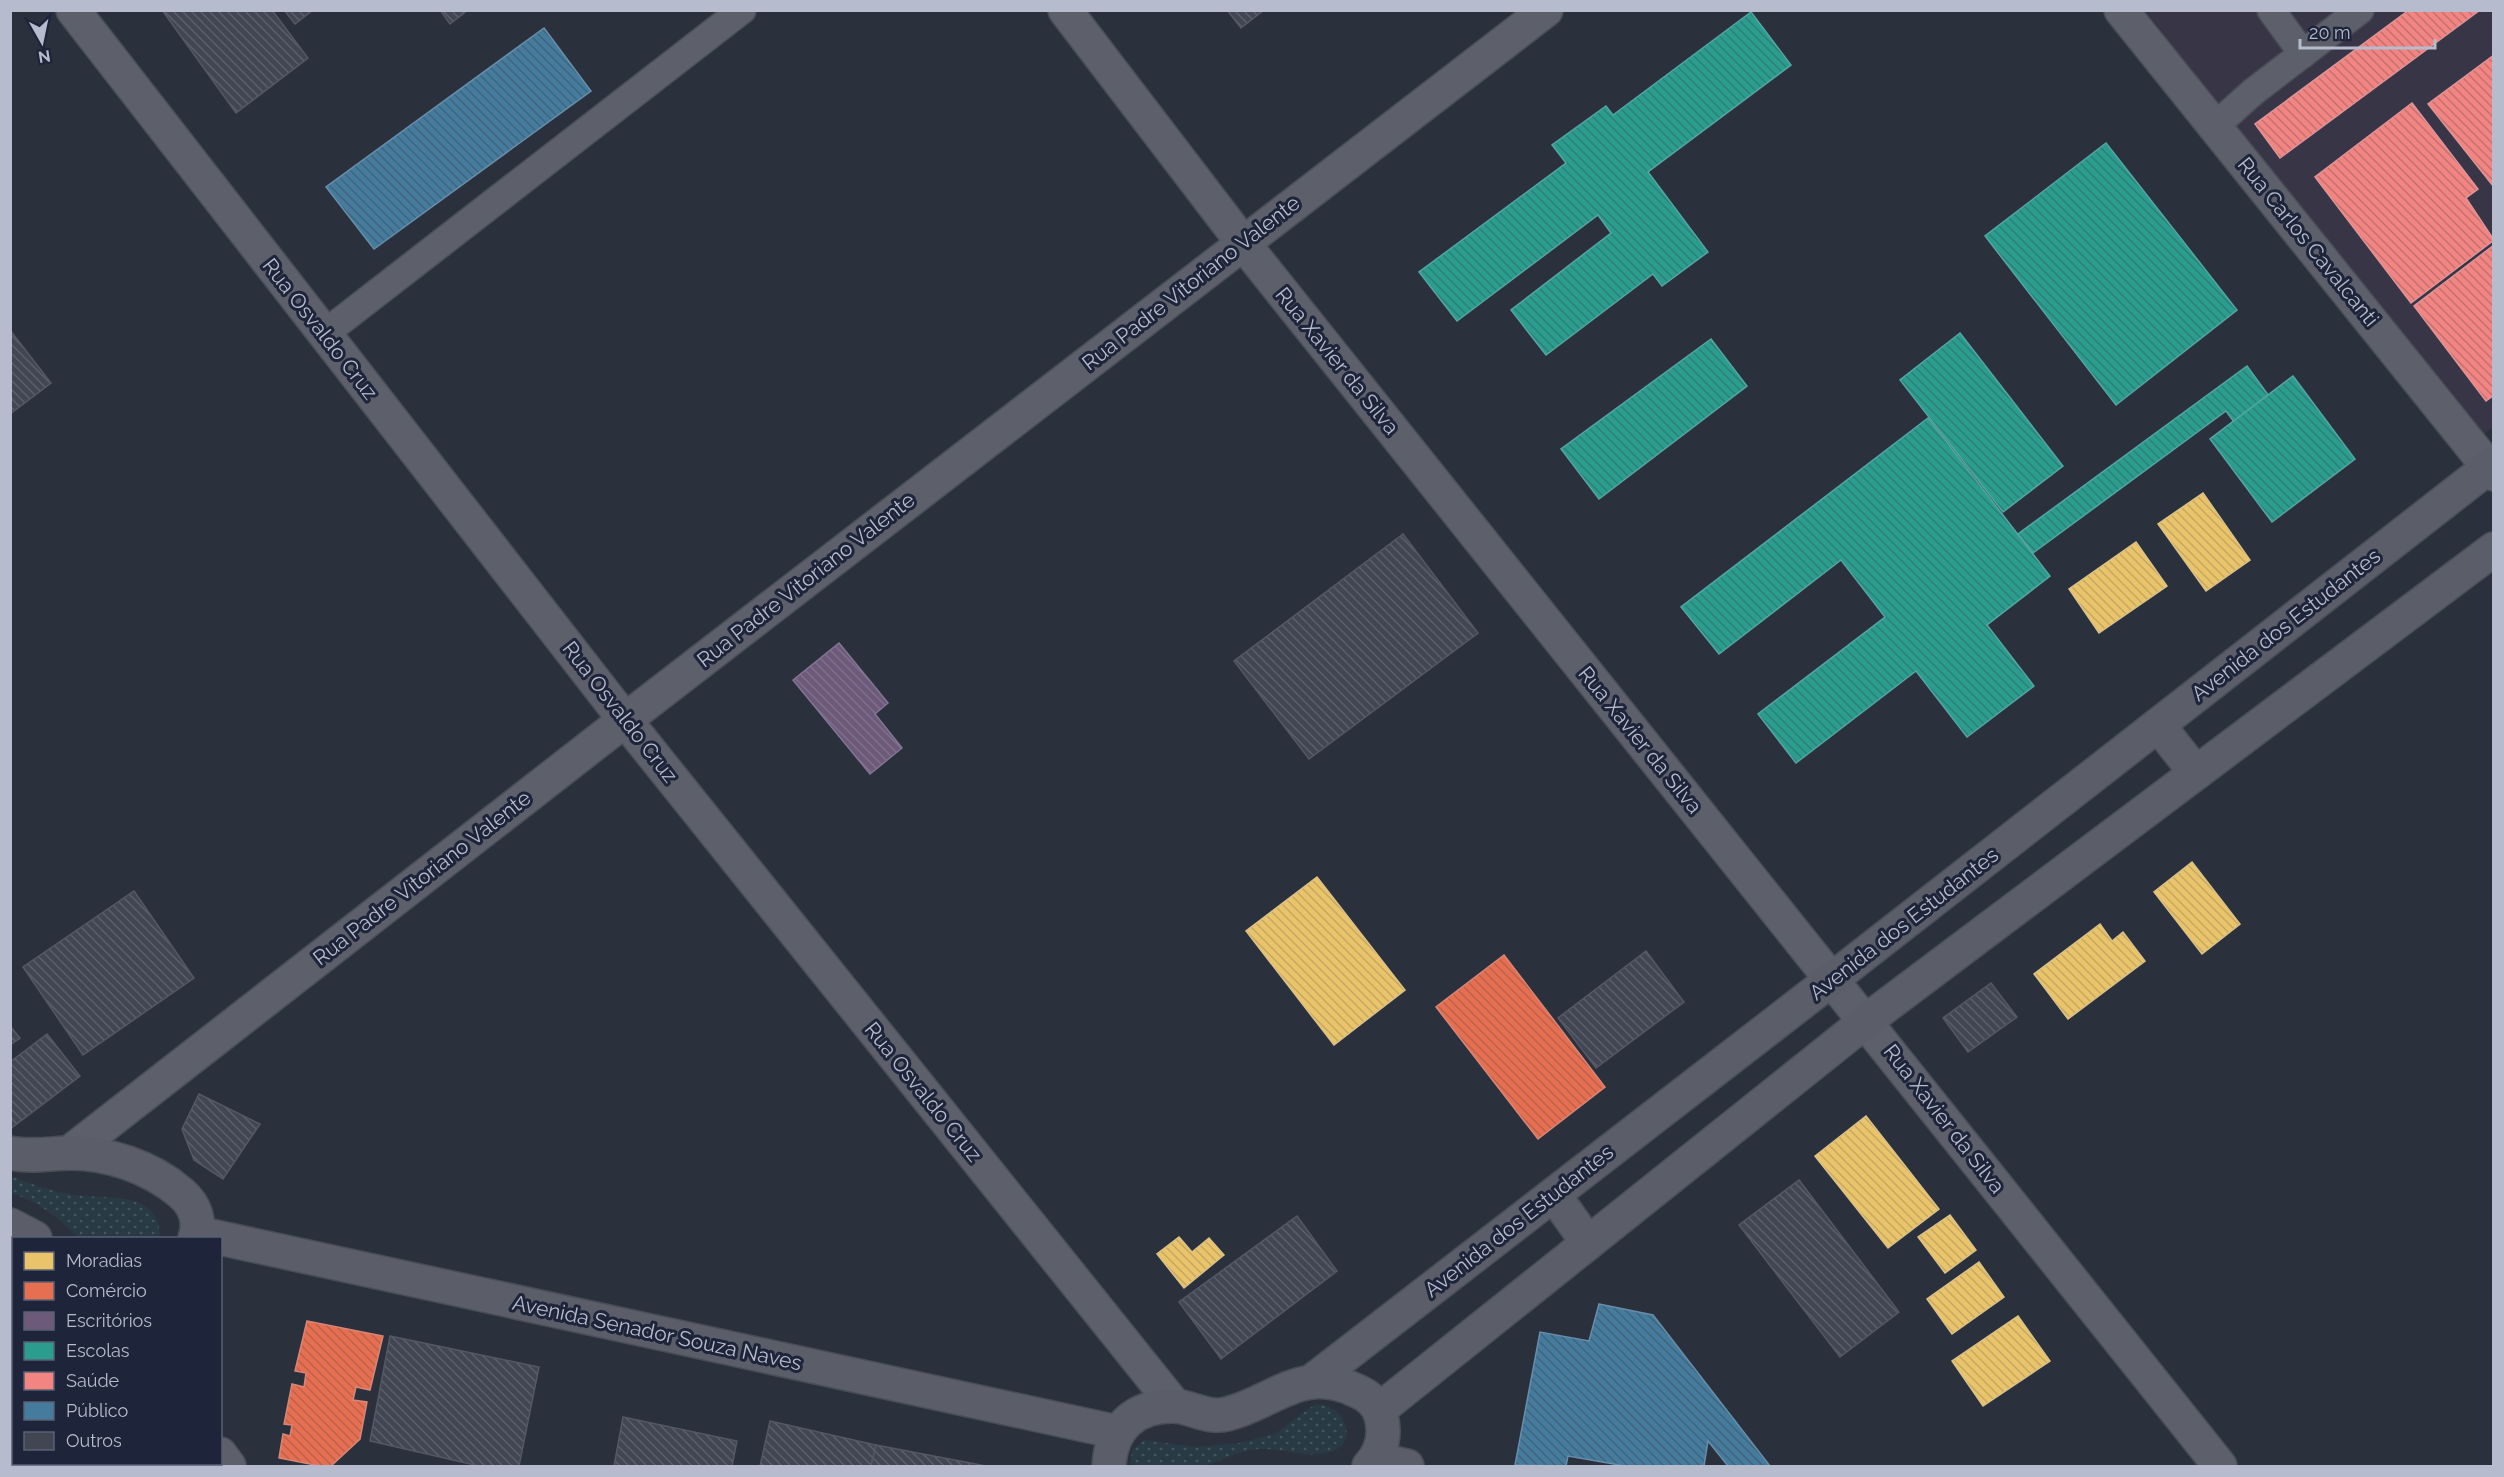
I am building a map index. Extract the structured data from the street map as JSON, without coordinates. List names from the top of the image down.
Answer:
{
  "streets": {
    "street": [
      "Rua Carlos Cavalcanti",
      "Rua Padre Vitoriano Valente",
      "Rua Osvaldo Cruz",
      "Rua Xavier da Silva",
      "Avenida dos Estudantes",
      "Avenida Senador Souza Naves"
    ]
  },
  "crossings": [
    ["Rua Carlos Cavalcanti", "Avenida dos Estudantes"],
    ["Rua Padre Vitoriano Valente", "Rua Osvaldo Cruz"],
    ["Rua Padre Vitoriano Valente", "Rua Xavier da Silva"],
    ["Rua Xavier da Silva", "Avenida dos Estudantes"]
  ],
  "legend": [
    "Moradias",
    "Comércio",
    "Escritórios",
    "Escolas",
    "Saúde",
    "Público",
    "Outros"
  ],
  "scale_bar": "20 m",
  "north": "bottom"
}
